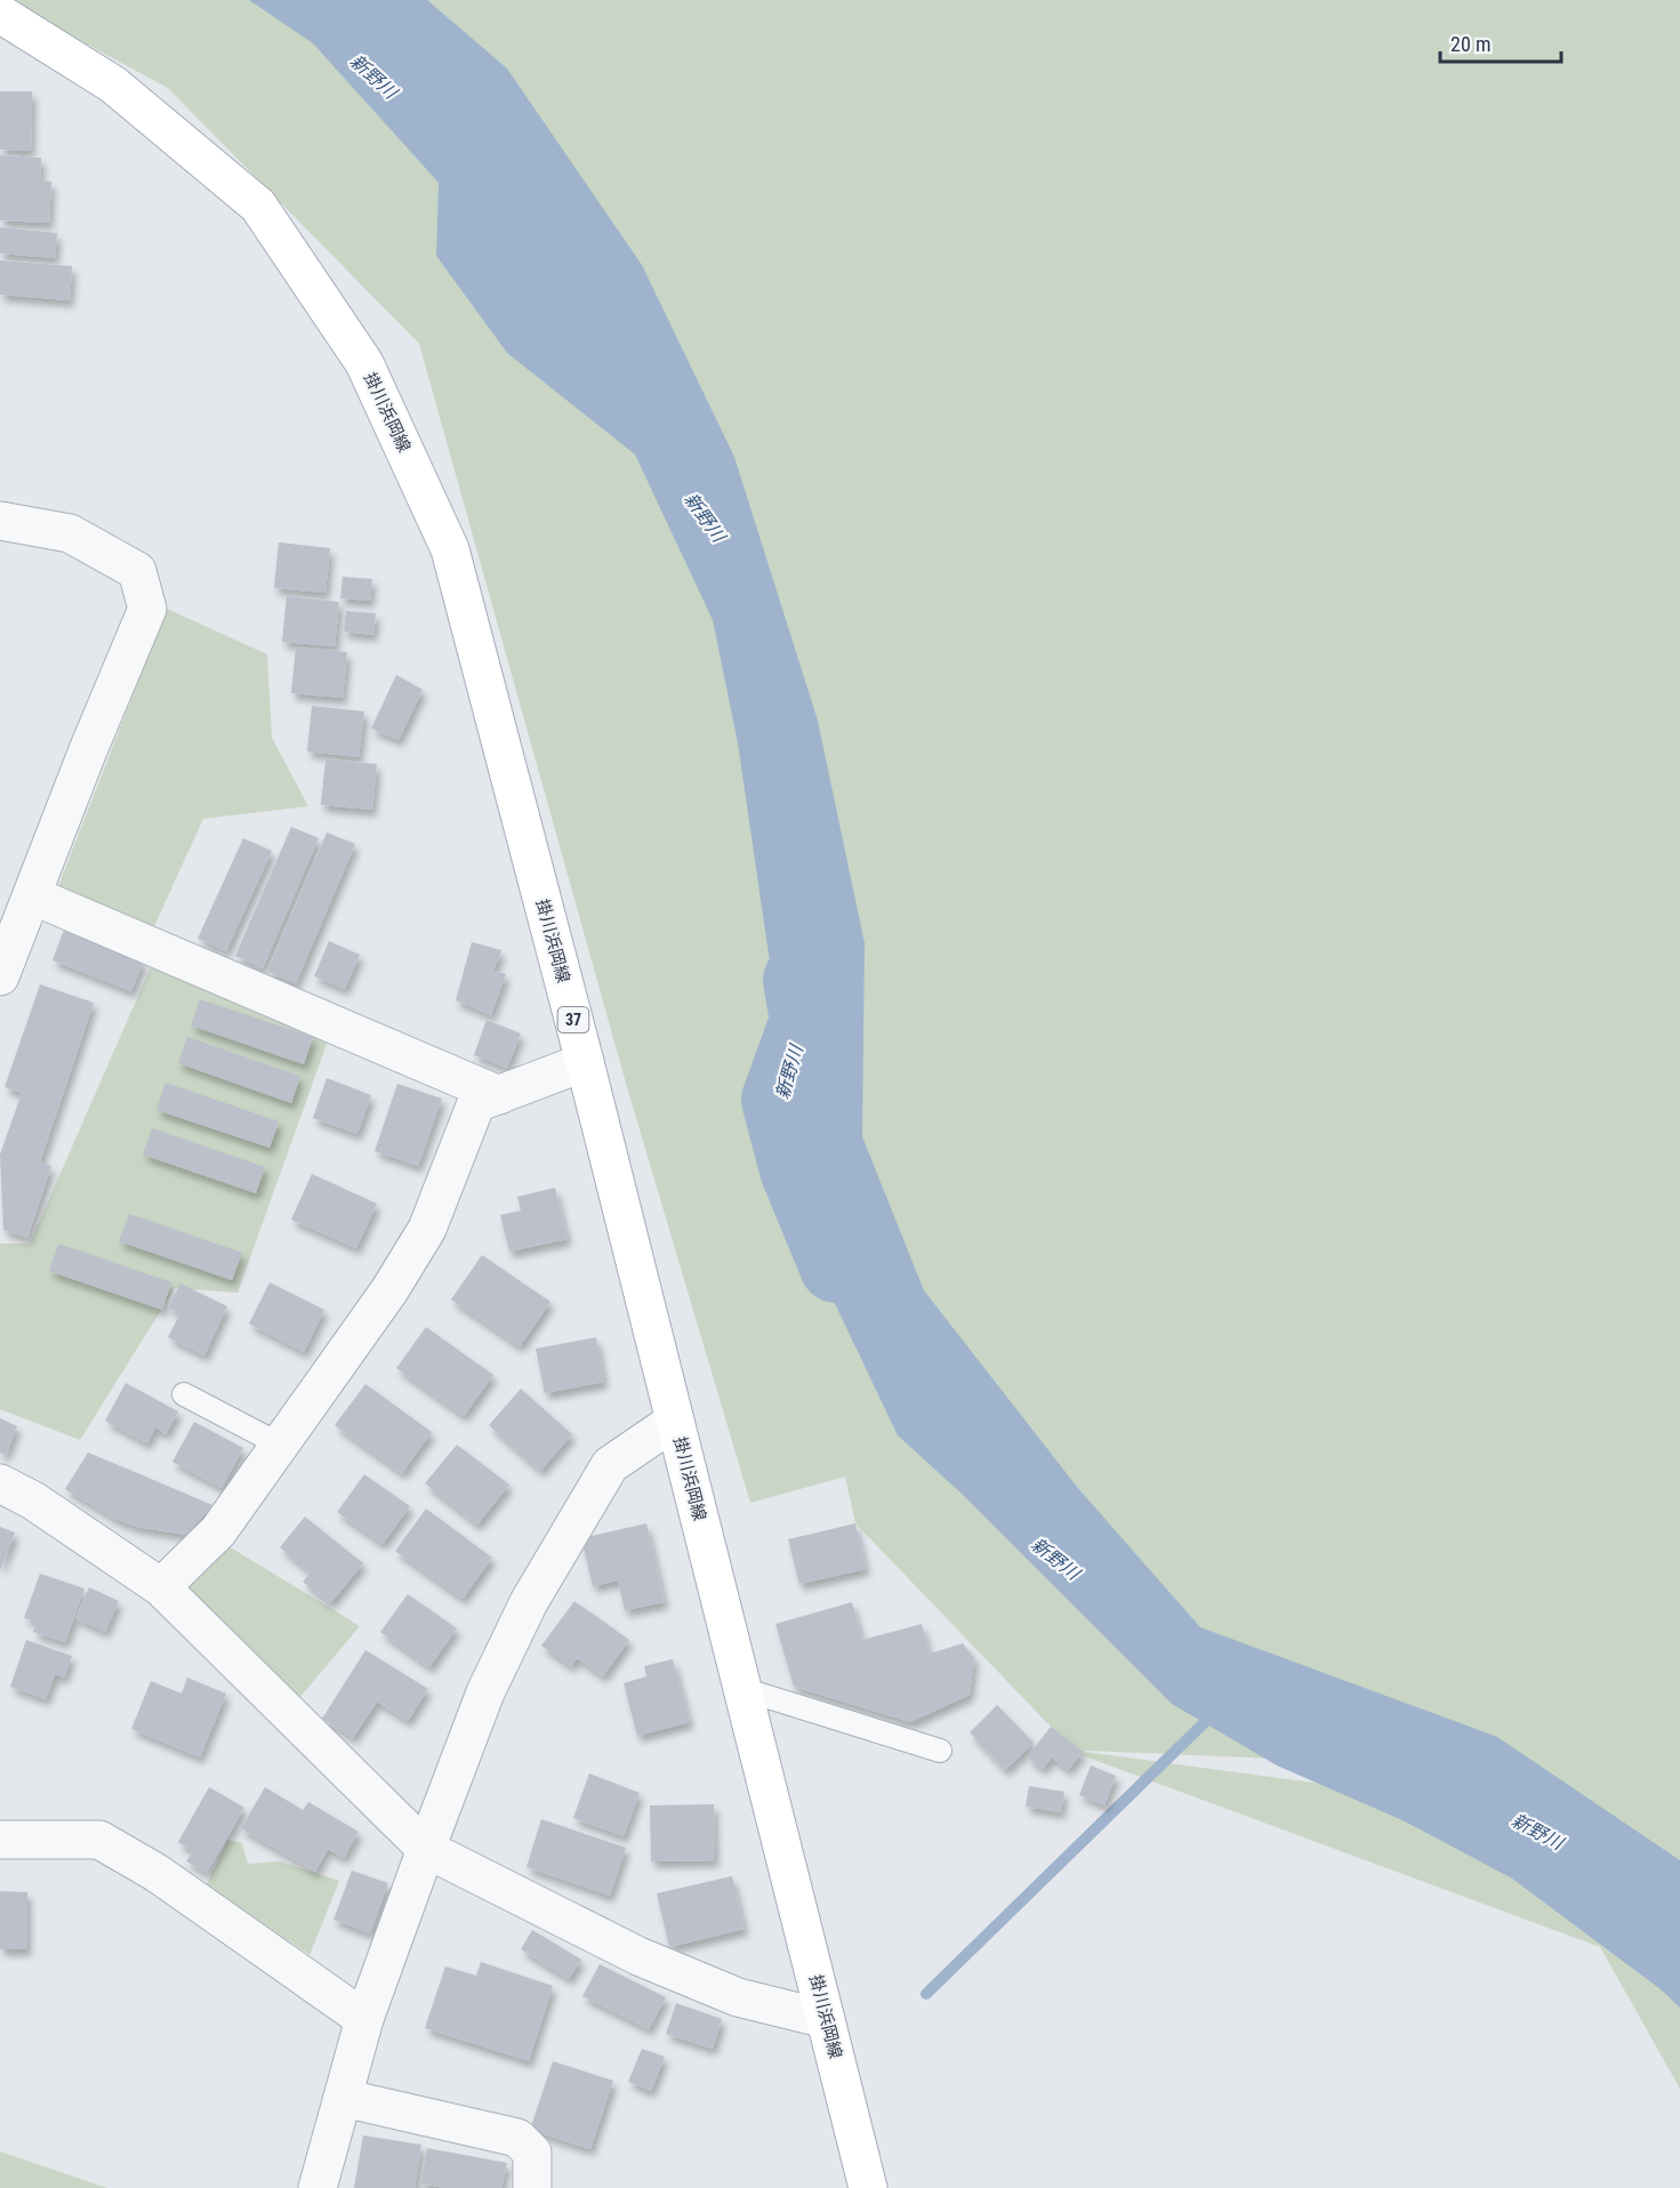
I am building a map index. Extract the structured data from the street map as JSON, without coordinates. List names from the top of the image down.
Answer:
{
  "streets": {
    "main road": ["掛川浜岡線", "37"]
  },
  "water": ["新野川"],
  "scale_bar": "20 m"
}
